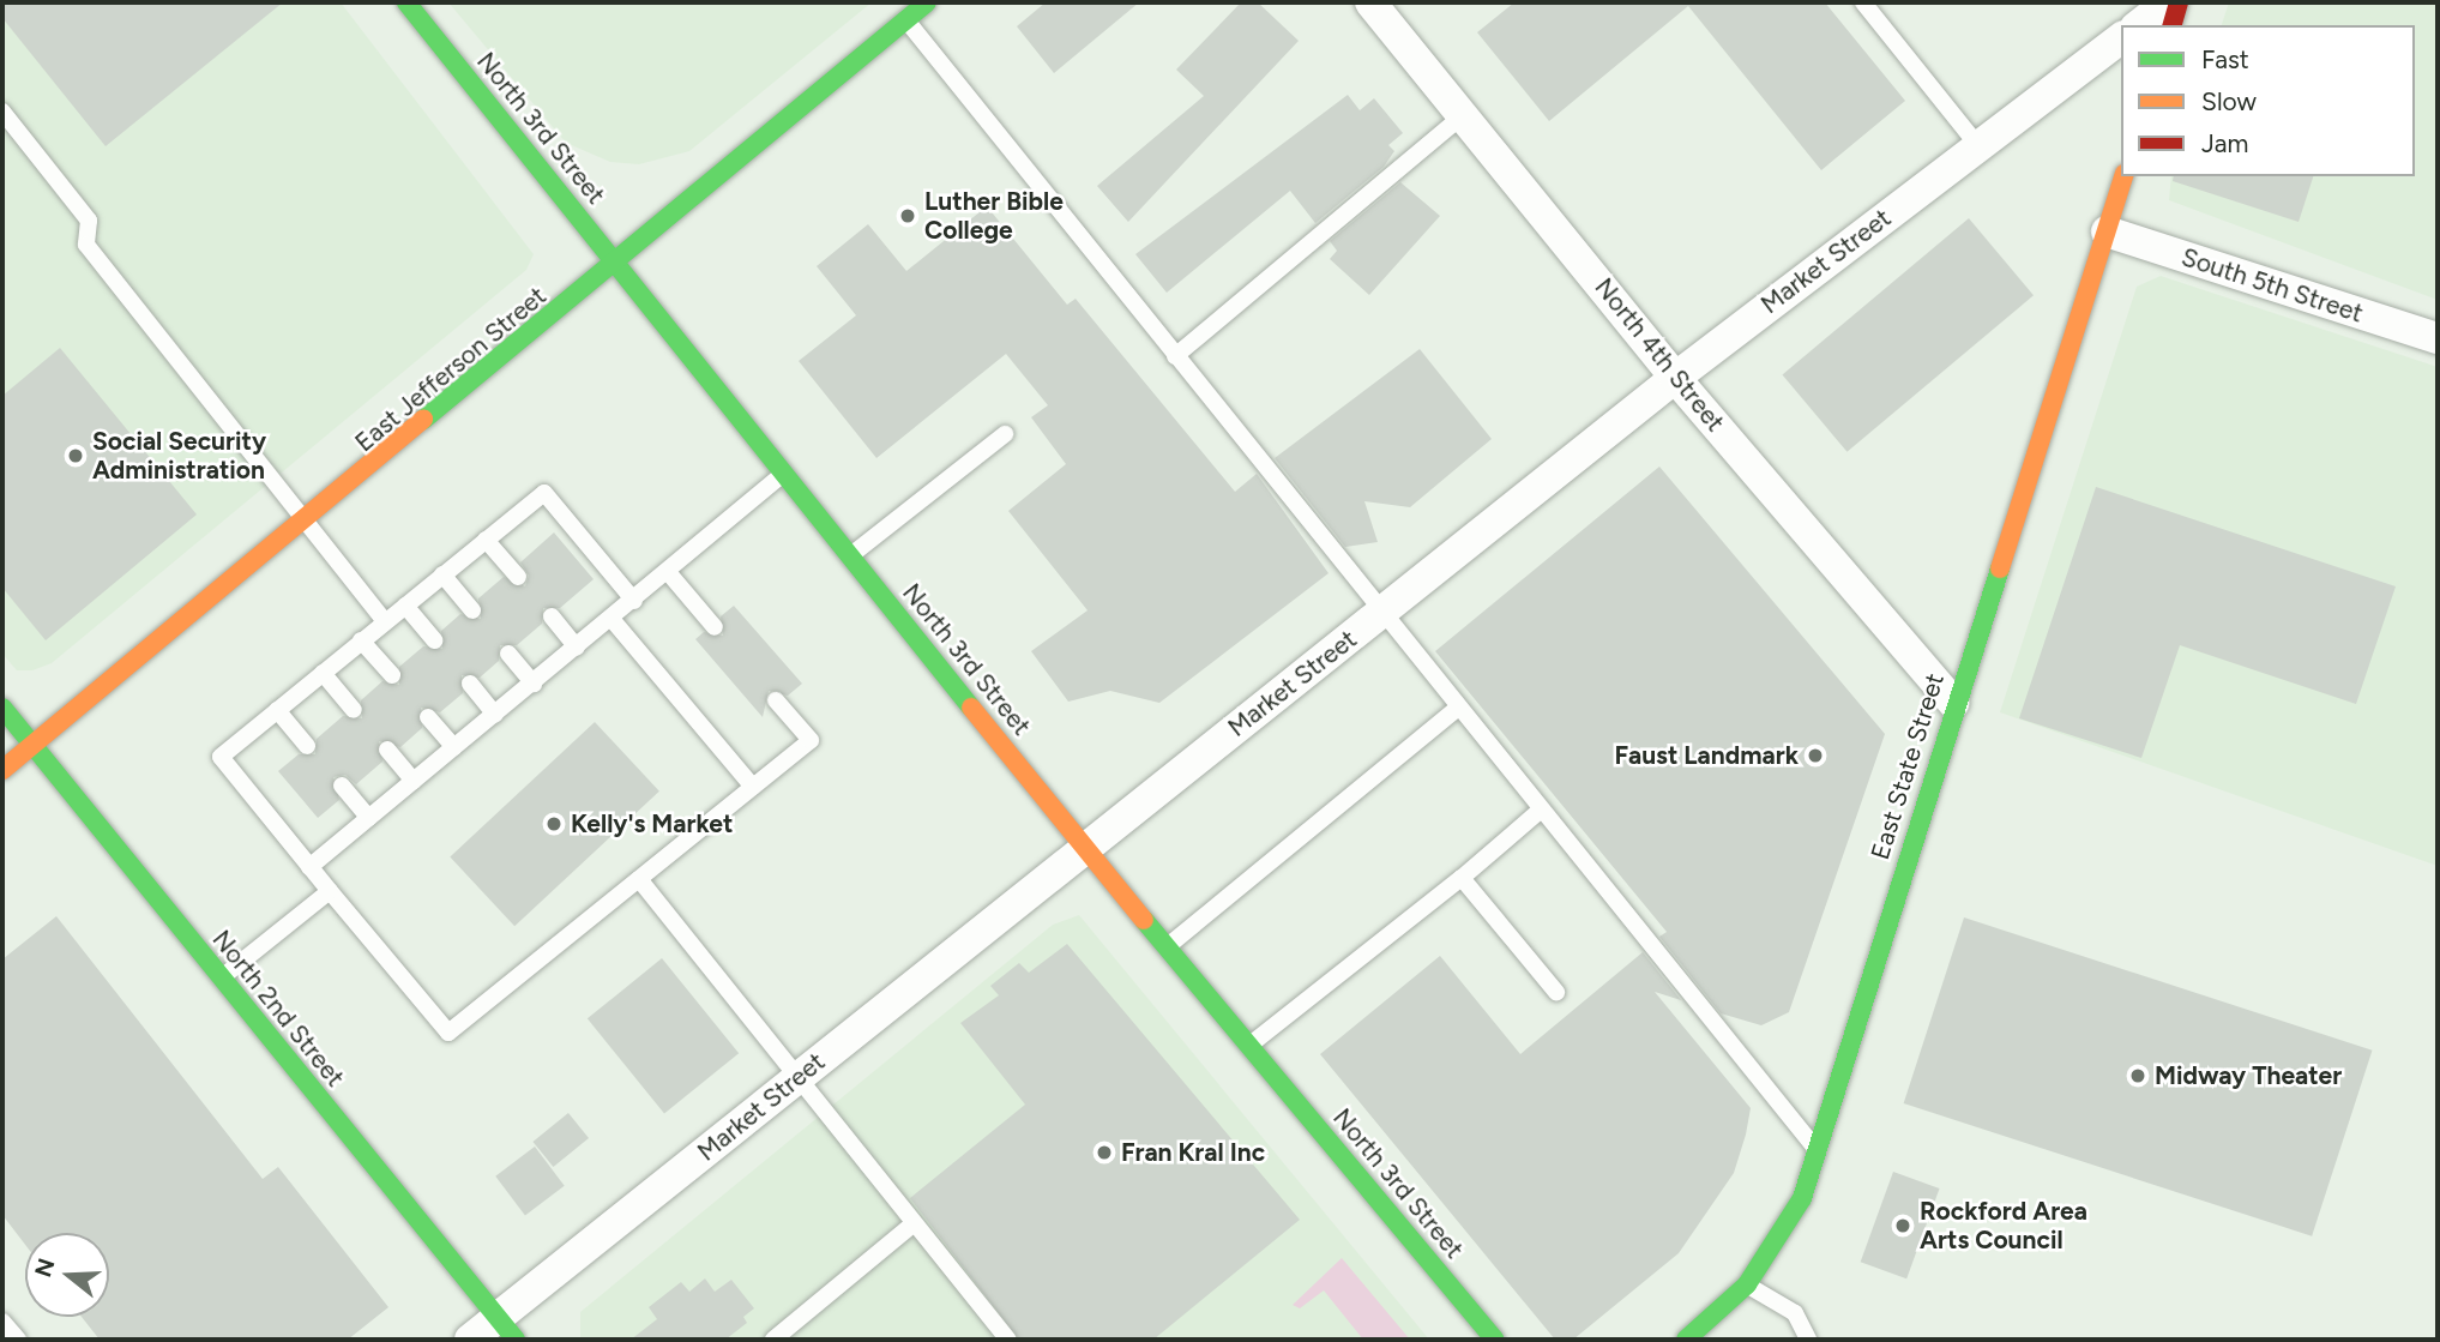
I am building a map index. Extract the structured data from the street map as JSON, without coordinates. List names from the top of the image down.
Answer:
{
  "streets": {
    "main road": [
      "North 3rd Street",
      "East Jefferson Street",
      "East State Street",
      "North 2nd Street"
    ],
    "street": ["Market Street", "South 5th Street", "North 4th Street"]
  },
  "crossings": [
    ["North 3rd Street", "Market Street"],
    ["North 3rd Street", "East Jefferson Street"],
    ["Market Street", "North 4th Street"],
    ["Market Street", "North 2nd Street"],
    ["South 5th Street", "East State Street"],
    ["North 4th Street", "East State Street"],
    ["East Jefferson Street", "North 2nd Street"]
  ],
  "places": [
    "Luther Bible College",
    "Social Security Administration",
    "Faust Landmark",
    "Kelly's Market",
    "Midway Theater",
    "Fran Kral Inc",
    "Rockford Area Arts Council"
  ],
  "legend": ["Fast", "Slow", "Jam"],
  "north": "left"
}
